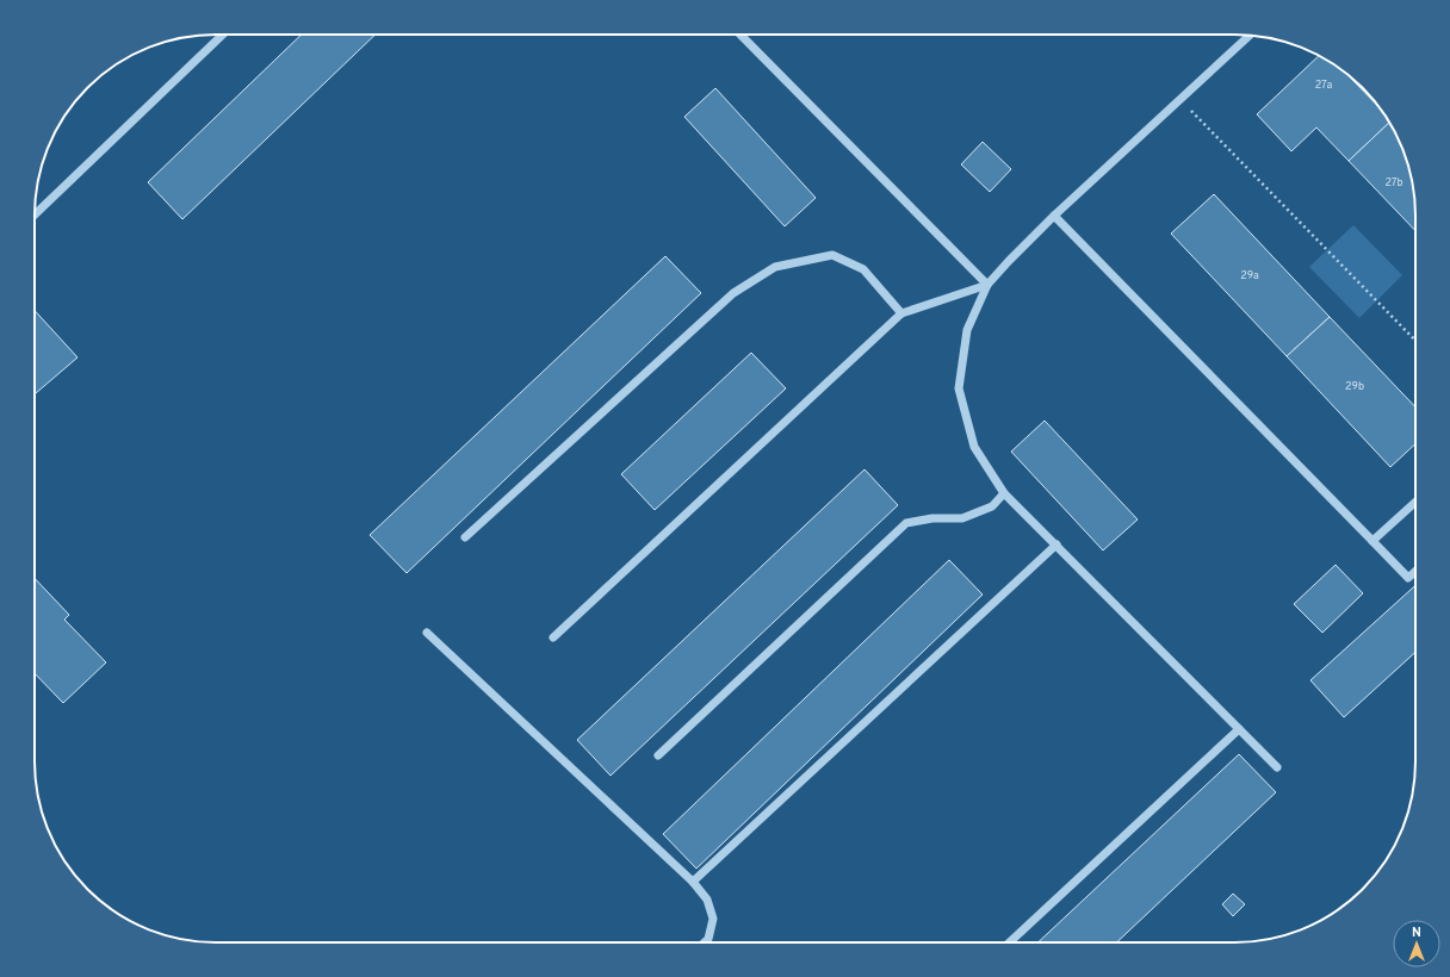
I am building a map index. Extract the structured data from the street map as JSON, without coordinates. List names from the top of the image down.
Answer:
{
  "house_numbers": [
    "27a",
    "27b",
    "29a",
    "29b"
  ],
  "north": "top"
}
